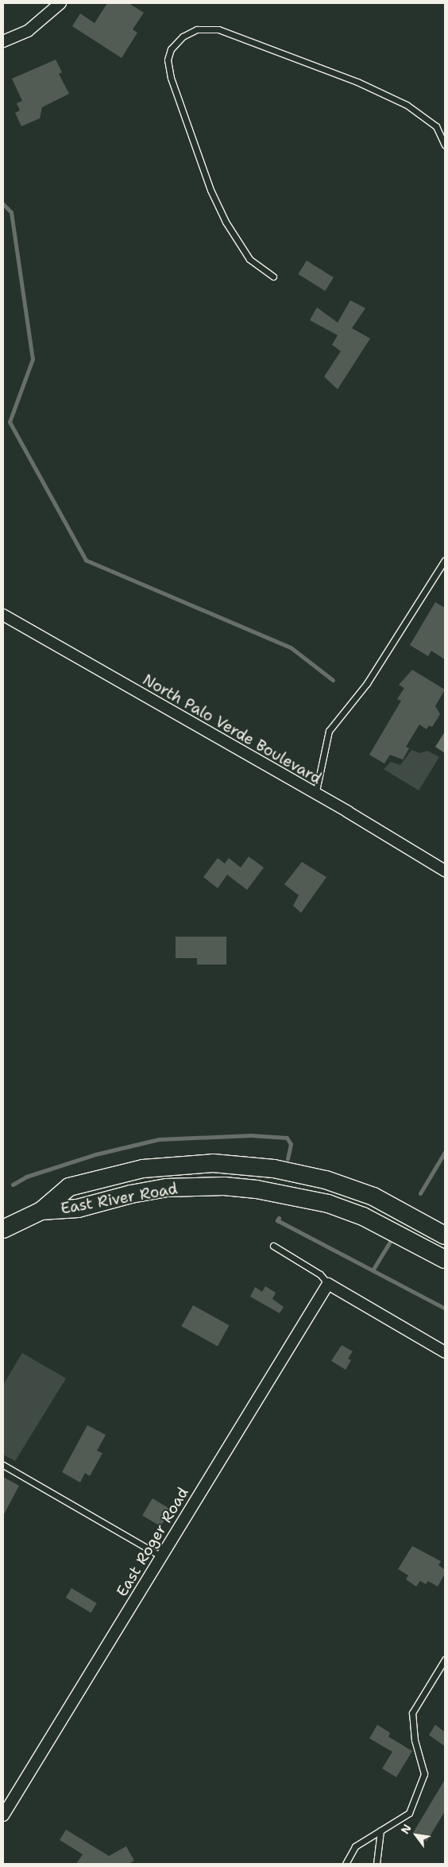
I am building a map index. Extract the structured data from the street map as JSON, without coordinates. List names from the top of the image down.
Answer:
{
  "streets": {
    "main road": ["East River Road"],
    "street": ["North Palo Verde Boulevard", "East Roger Road"]
  },
  "north": "top left"
}
